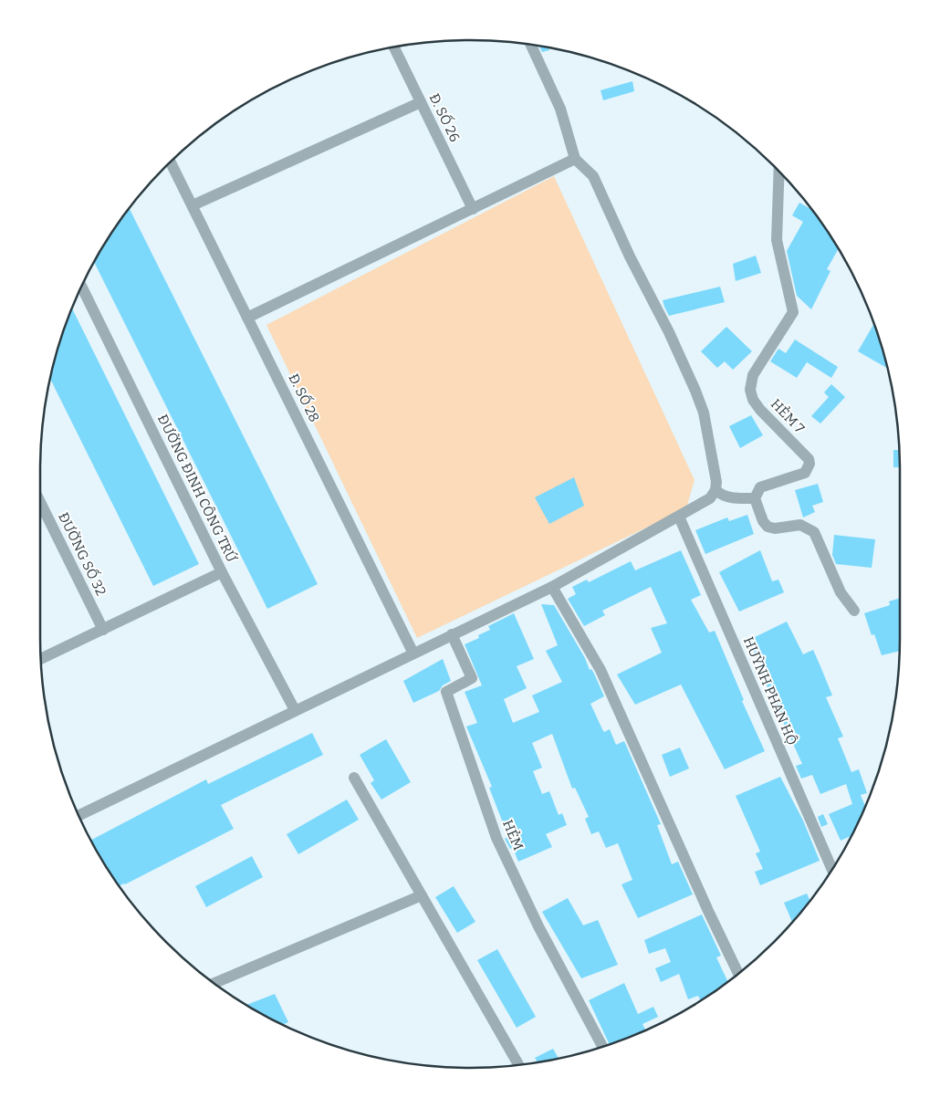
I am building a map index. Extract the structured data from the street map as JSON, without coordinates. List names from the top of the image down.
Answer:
{
  "streets": {
    "street": [
      "Đ. SỐ 26",
      "Đ. SỐ 28",
      "HẺM 7",
      "ĐƯỜNG ĐINH CÔNG TRỨ",
      "ĐƯỜNG SỐ 32",
      "HUỲNH PHAN HỘ",
      "HẺM"
    ]
  }
}
